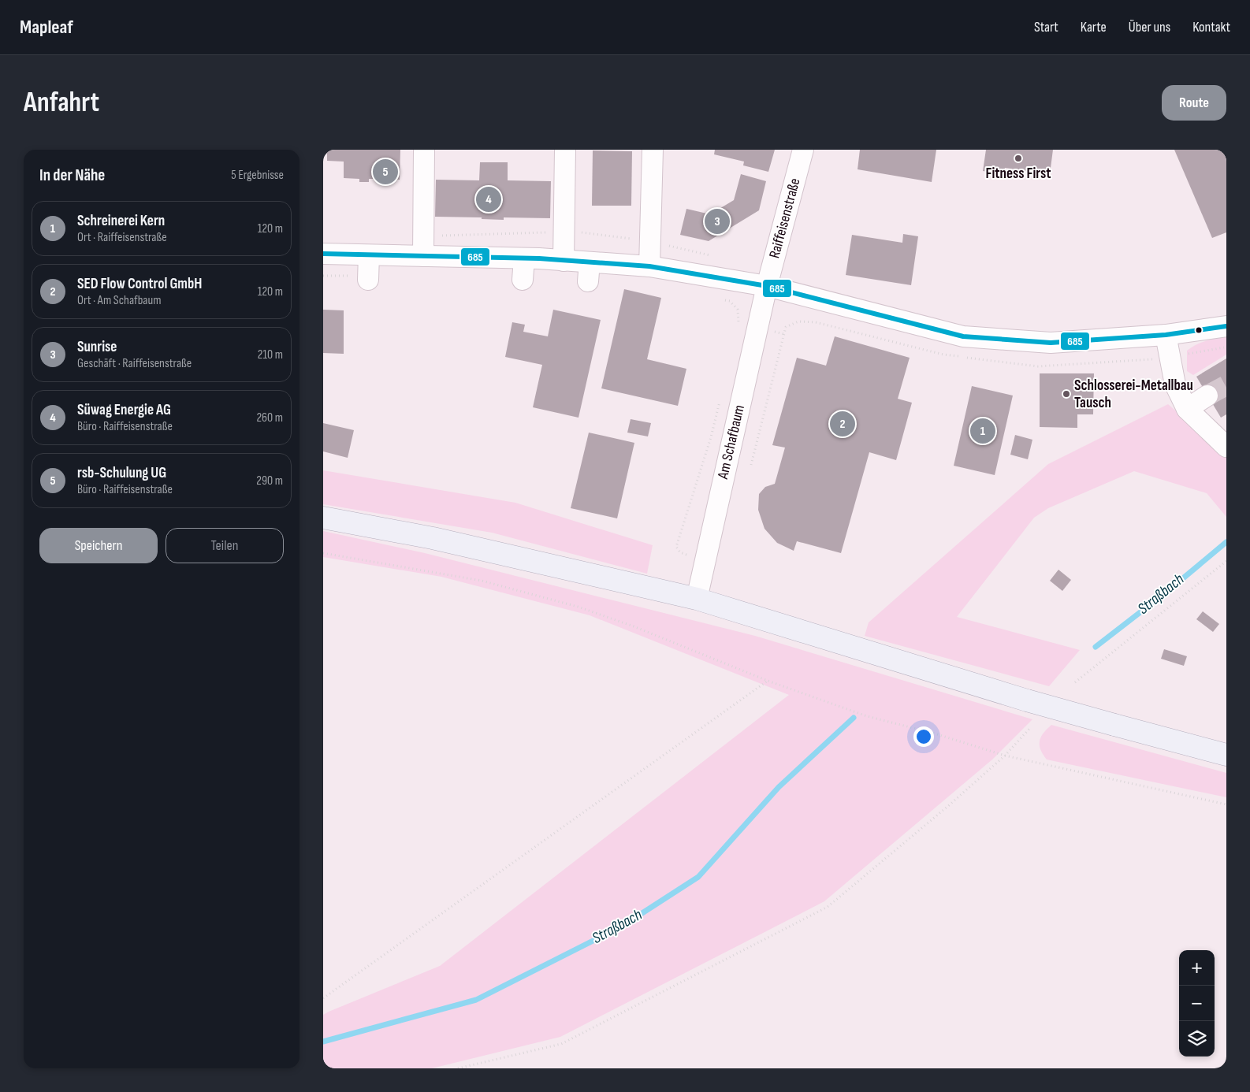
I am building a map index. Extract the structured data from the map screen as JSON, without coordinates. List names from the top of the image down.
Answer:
{
  "streets": {
    "street": ["Raiffeisenstraße", "Am Schafbaum"]
  },
  "crossings": [
    ["Raiffeisenstraße", "Am Schafbaum"]
  ],
  "water": ["Straßbach"],
  "places": ["Fitness First", "Schlosserei-Metallbau Tausch"],
  "lines": ["transit line 685"],
  "page": {
    "header": "Mapleaf",
    "nav": [
      "Start",
      "Karte",
      "Über uns",
      "Kontakt"
    ],
    "buttons": [
      "Route",
      ["Speichern", "Teilen"]
    ],
    "title": "Anfahrt",
    "heading": ["In der Nähe", "5 Ergebnisse"],
    "pins": [
      "5",
      "4",
      "3",
      "2",
      "1"
    ],
    "list": [
      {
        "mark": "1",
        "name": "Schreinerei Kern",
        "note": "Ort · Raiffeisenstraße",
        "value": "120 m"
      },
      {
        "mark": "2",
        "name": "SED Flow Control GmbH",
        "note": "Ort · Am Schafbaum",
        "value": "120 m"
      },
      {
        "mark": "3",
        "name": "Sunrise",
        "note": "Geschäft · Raiffeisenstraße",
        "value": "210 m"
      },
      {
        "mark": "4",
        "name": "Süwag Energie AG",
        "note": "Büro · Raiffeisenstraße",
        "value": "260 m"
      },
      {
        "mark": "5",
        "name": "rsb-Schulung UG",
        "note": "Büro · Raiffeisenstraße",
        "value": "290 m"
      }
    ],
    "map_buttons": ["+", "−"]
  }
}
